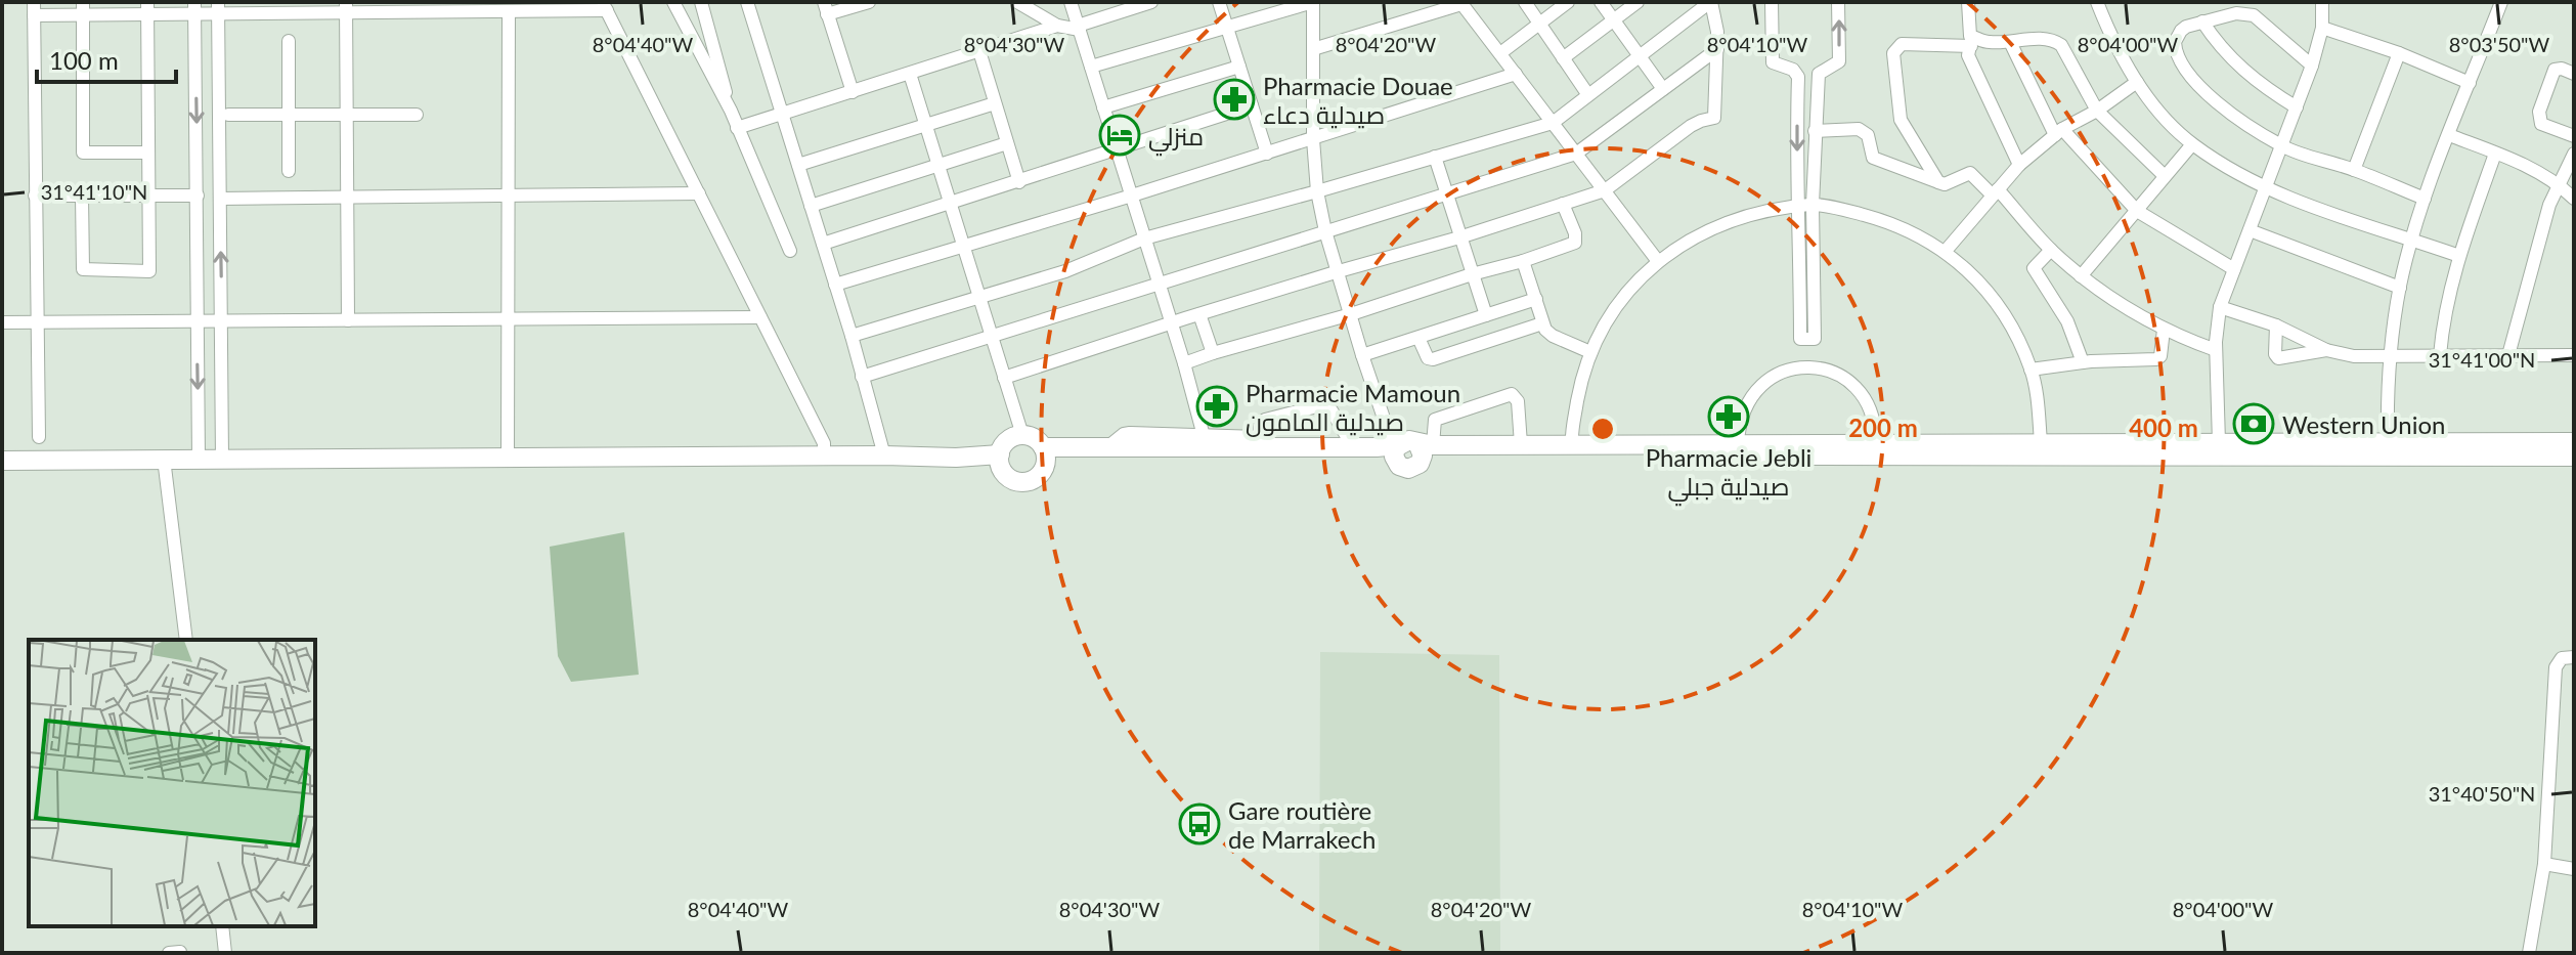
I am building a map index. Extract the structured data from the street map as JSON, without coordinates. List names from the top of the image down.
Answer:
{
  "places": {
    "pharmacy": ["Pharmacie Douae صيدلية دعاء", "Pharmacie Mamoun صيدلية المامون", "Pharmacie Jebli صيدلية جبلي"],
    "hotel": ["منزلي"],
    "bank": ["Western Union"],
    "bus stop": ["Gare routière de Marrakech"]
  },
  "scale_bar": "100 m",
  "coordinates": [
    "8°04'40\"W",
    "8°04'30\"W",
    "8°04'20\"W",
    "8°04'10\"W",
    "8°04'00\"W",
    "8°03'50\"W",
    "31°41'10\"N",
    "31°41'00\"N",
    "31°40'50\"N"
  ],
  "rings": ["200 m", "400 m"]
}
